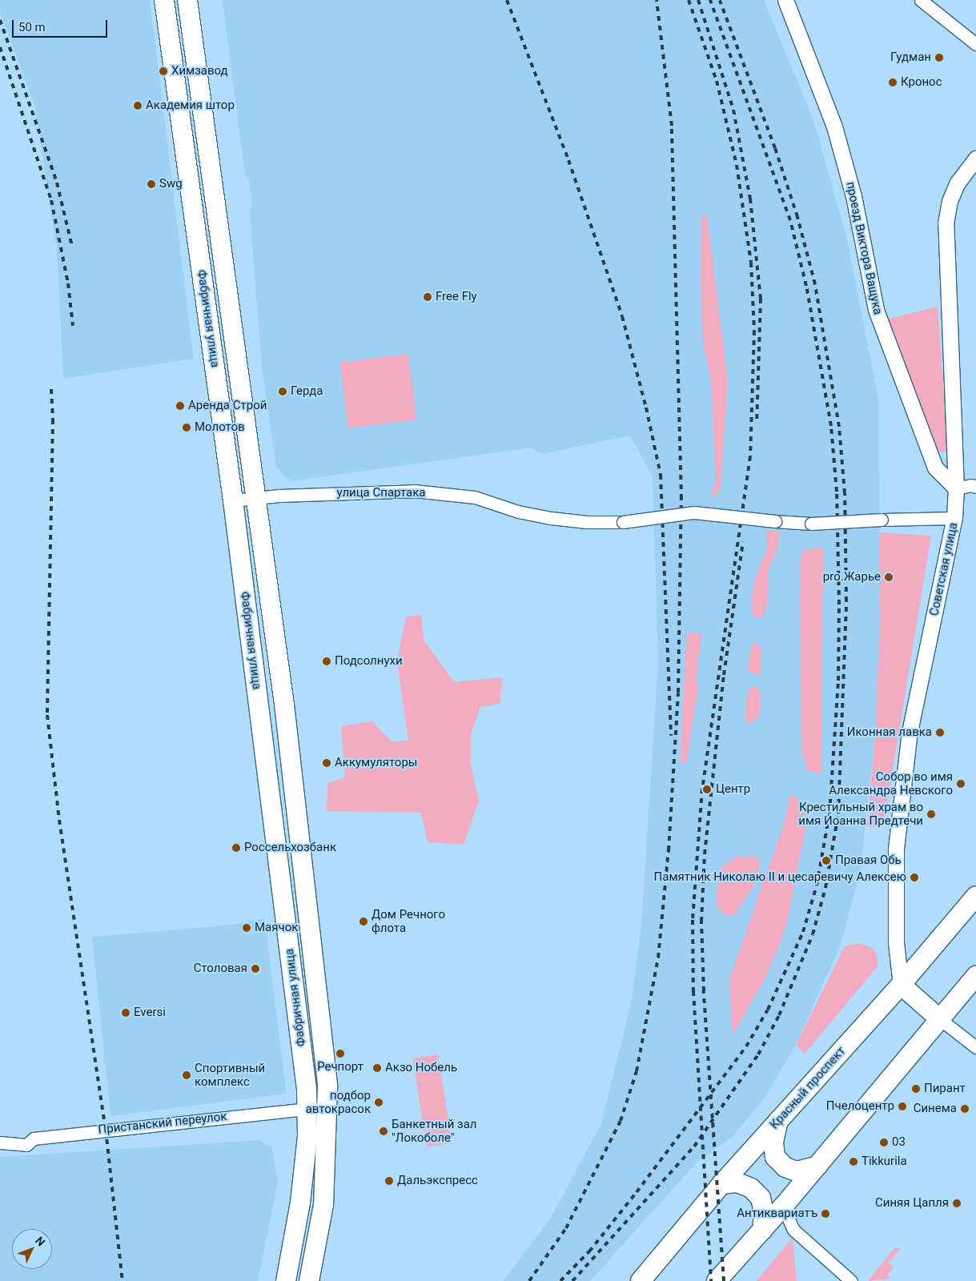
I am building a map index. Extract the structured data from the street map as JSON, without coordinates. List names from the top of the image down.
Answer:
{
  "streets": {
    "main road": ["Фабричная улица", "Красный проспект"],
    "street": [
      "проезд Виктора Ващука",
      "улица Спартака",
      "Советская улица",
      "Пристанский переулок"
    ]
  },
  "crossings": [
    ["проезд Виктора Ващука", "Советская улица"],
    ["Фабричная улица", "улица Спартака"],
    ["Фабричная улица", "Пристанский переулок"],
    ["улица Спартака", "Советская улица"],
    ["Советская улица", "Красный проспект"]
  ],
  "places": [
    "Гудман",
    "Химзавод",
    "Кронос",
    "Академия штор",
    "Swg",
    "Free Fly",
    "Герда",
    "Аренда Строй",
    "Молотов",
    "pro.Жарье",
    "Подсолнухи",
    "Иконная лавка",
    "Аккумуляторы",
    "Собор во имя Александра Невского",
    "Центр",
    "Крестильный храм во имя Иоанна Предтечи",
    "Россельхозбанк",
    "Правая Обь",
    "Памятник Николаю II и цесаревичу Алексею",
    "Дом Речного флота",
    "Маячок",
    "Столовая",
    "Eversi",
    "Речпорт",
    "Акзо Нобель",
    "Спортивный комплекс",
    "Пирант",
    "подбор автокрасок",
    "Пчелоцентр",
    "Синема",
    "Банкетный зал \"Локоболе\"",
    "03",
    "Tikkurila",
    "Дальэкспресс",
    "Синяя Цапля",
    "Антиквариатъ"
  ],
  "scale_bar": "50 m",
  "north": "top right"
}
